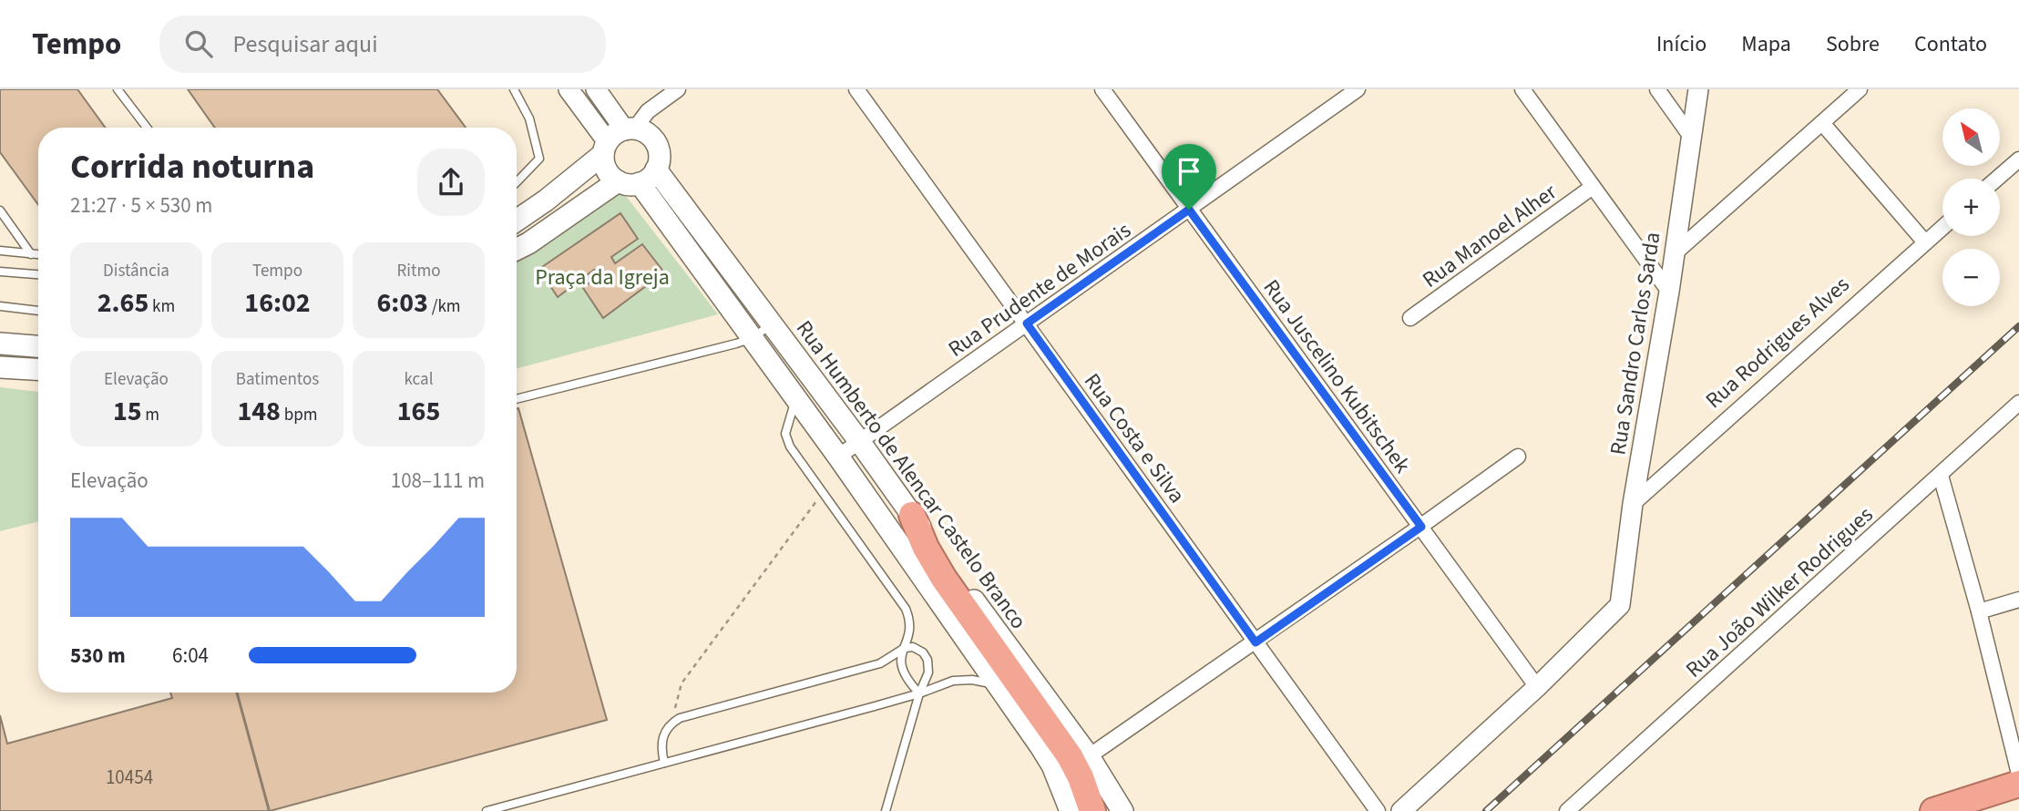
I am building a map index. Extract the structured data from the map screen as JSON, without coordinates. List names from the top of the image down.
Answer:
{
  "streets": {
    "main road": ["Rua Humberto de Alencar Castelo Branco"],
    "street": [
      "Rua Manoel Alher",
      "Rua Prudente de Morais",
      "Rua Rodrigues Alves",
      "Rua Sandro Carlos Sarda",
      "Rua Juscelino Kubitschek",
      "Rua Costa e Silva",
      "Rua João Wilker Rodrigues"
    ]
  },
  "crossings": [
    ["Rua Prudente de Morais", "Rua Juscelino Kubitschek"],
    ["Rua Prudente de Morais", "Rua Costa e Silva"],
    ["Rua Prudente de Morais", "Rua Humberto de Alencar Castelo Branco"],
    ["Rua Rodrigues Alves", "Rua Sandro Carlos Sarda"],
    ["Rua Sandro Carlos Sarda", "Rua Juscelino Kubitschek"]
  ],
  "parks": ["Praça da Igreja"],
  "house_numbers": ["10454"],
  "north": "top left",
  "page": {
    "header": "Tempo",
    "search": "Pesquisar aqui",
    "nav": [
      "Início",
      "Mapa",
      "Sobre",
      "Contato"
    ],
    "map_buttons": ["+", "−"],
    "heading": ["Corrida noturna", "21:27 · 5 × 530 m"],
    "stats": [
      ["Distância", "2.65 km"],
      ["Tempo", "16:02"],
      ["Ritmo", "6:03 /km"],
      ["Elevação", "15 m"],
      ["Batimentos", "148 bpm"],
      ["kcal", "165"]
    ],
    "chart": ["Elevação", "108–111 m"],
    "list": [
      {
        "name": "530 m",
        "note": "6:04"
      }
    ]
  }
}
